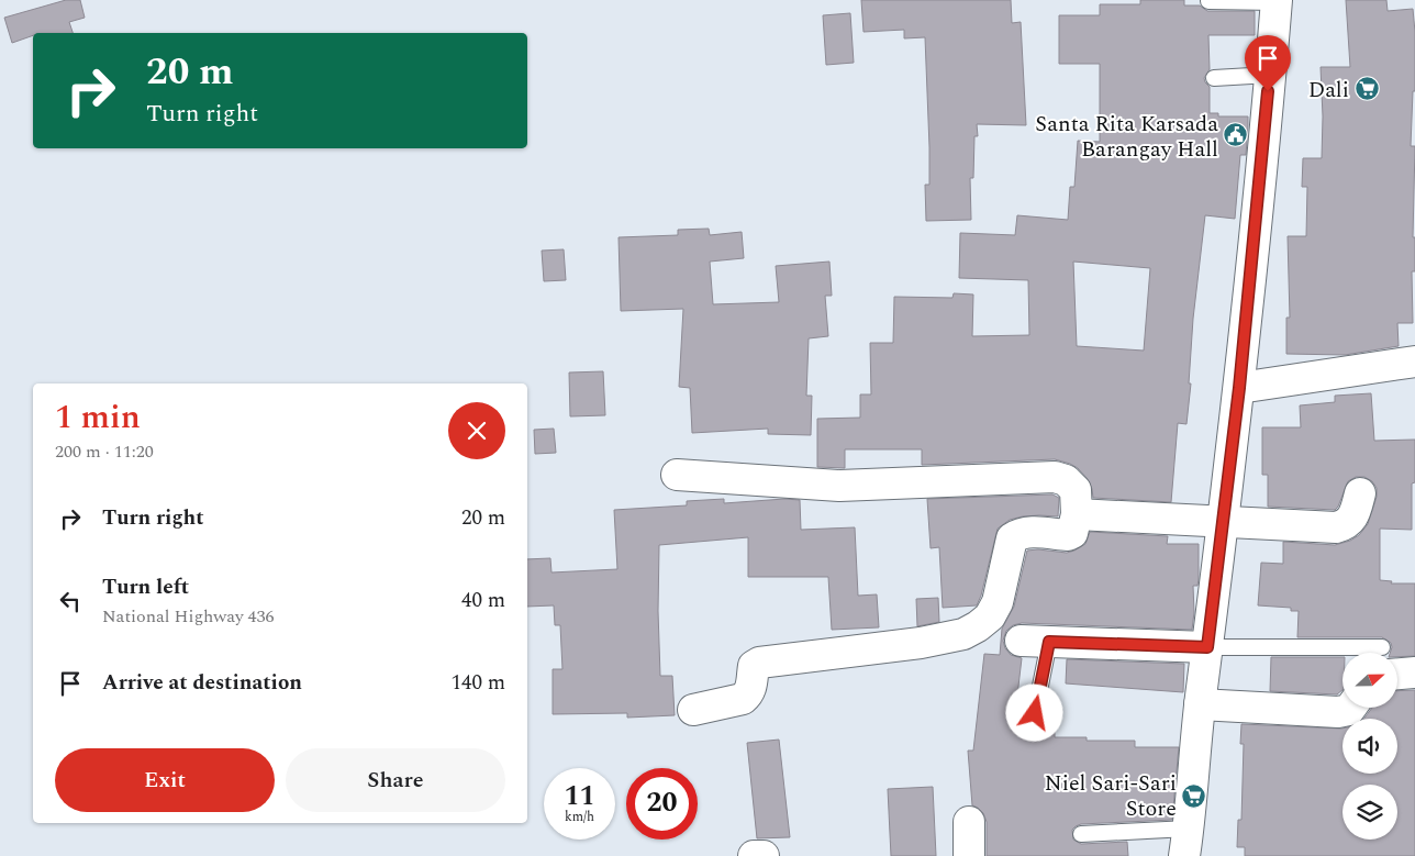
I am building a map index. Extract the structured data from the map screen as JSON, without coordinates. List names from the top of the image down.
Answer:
{
  "places": {
    "supermarket": ["Dali", "Niel Sari-Sari Store"],
    "public building": ["Santa Rita Karsada Barangay Hall"]
  },
  "north": "right",
  "page": {
    "turn": ["20 m", "Turn right"],
    "heading": ["1 min", "200 m · 11:20"],
    "list": [
      {
        "name": "Turn right",
        "value": "20 m"
      },
      {
        "name": "Turn left",
        "note": "National Highway 436",
        "value": "40 m"
      },
      {
        "name": "Arrive at destination",
        "value": "140 m"
      }
    ],
    "buttons": ["Exit", "Share"],
    "speed": "11 km/h",
    "limit": "20"
  }
}
